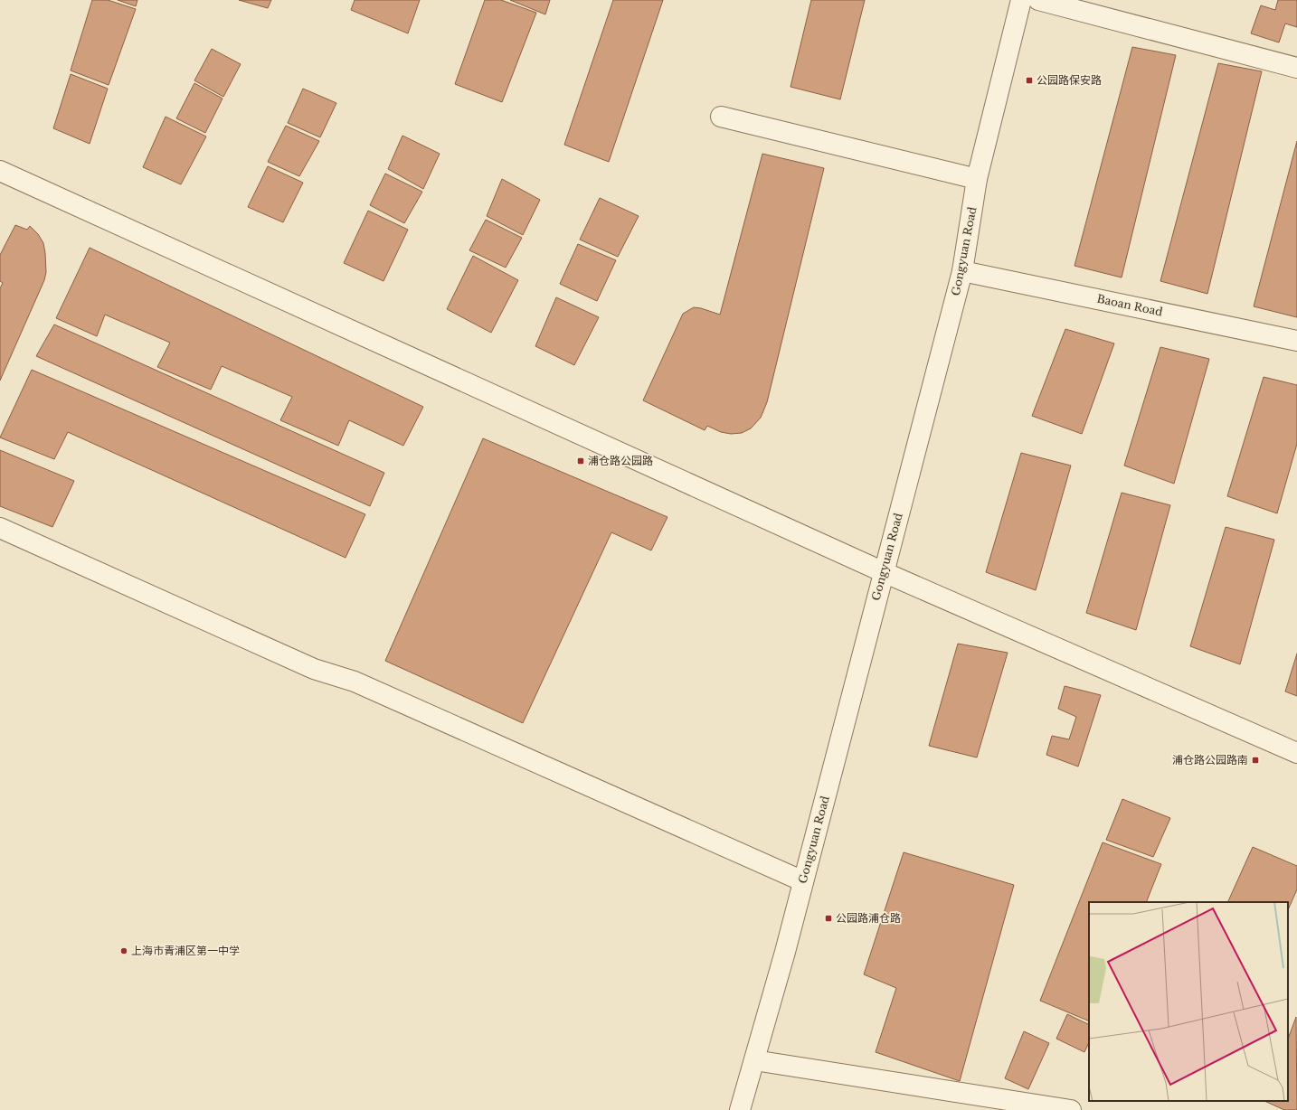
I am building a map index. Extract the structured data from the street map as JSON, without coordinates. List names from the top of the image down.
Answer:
{
  "streets": {
    "street": ["Gongyuan Road", "Baoan Road"]
  },
  "crossings": [
    ["Gongyuan Road", "Baoan Road"]
  ],
  "places": {
    "transit": [
      "公园路保安路",
      "浦仓路公园路",
      "浦仓路公园路南",
      "公园路浦仓路"
    ],
    "other": ["上海市青浦区第一中学"]
  }
}
